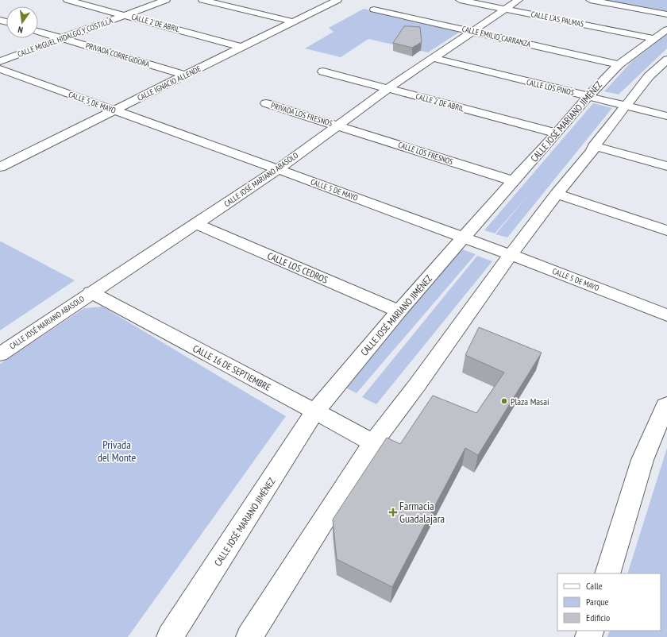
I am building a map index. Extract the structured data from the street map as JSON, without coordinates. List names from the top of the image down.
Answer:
{
  "streets": {
    "street": [
      "CALLE LAS PALMAS",
      "CALLE 2 DE ABRIL",
      "CALLE EMILIO CARRANZA",
      "CALLE MIGUEL HIDALGO Y COSTILLA",
      "PRIVADA CORREGIDORA",
      "CALLE IGNACIO ALLENDE",
      "CALLE LOS PINOS",
      "CALLE 5 DE MAYO",
      "PRIVADA LOS FRESNOS",
      "CALLE JOSÉ MARIANO JIMÉNEZ",
      "CALLE LOS FRESNOS",
      "CALLE JOSÉ MARIANO ABASOLO",
      "CALLE LOS CEDROS",
      "CALLE 16 DE SEPTIEMBRE"
    ]
  },
  "crossings": [
    ["CALLE LAS PALMAS", "CALLE JOSÉ MARIANO JIMÉNEZ"],
    ["CALLE LAS PALMAS", "CALLE JOSÉ MARIANO ABASOLO"],
    ["CALLE 2 DE ABRIL", "CALLE MIGUEL HIDALGO Y COSTILLA"],
    ["CALLE 2 DE ABRIL", "CALLE IGNACIO ALLENDE"],
    ["CALLE 2 DE ABRIL", "CALLE JOSÉ MARIANO JIMÉNEZ"],
    ["CALLE 2 DE ABRIL", "CALLE JOSÉ MARIANO ABASOLO"],
    ["CALLE EMILIO CARRANZA", "CALLE JOSÉ MARIANO JIMÉNEZ"],
    ["CALLE EMILIO CARRANZA", "CALLE JOSÉ MARIANO ABASOLO"],
    ["CALLE MIGUEL HIDALGO Y COSTILLA", "PRIVADA CORREGIDORA"],
    ["PRIVADA CORREGIDORA", "CALLE IGNACIO ALLENDE"],
    ["CALLE IGNACIO ALLENDE", "CALLE 5 DE MAYO"],
    ["CALLE LOS PINOS", "CALLE JOSÉ MARIANO JIMÉNEZ"],
    ["CALLE LOS PINOS", "CALLE JOSÉ MARIANO ABASOLO"],
    ["CALLE 5 DE MAYO", "CALLE JOSÉ MARIANO JIMÉNEZ"],
    ["CALLE 5 DE MAYO", "CALLE JOSÉ MARIANO ABASOLO"],
    ["PRIVADA LOS FRESNOS", "CALLE LOS FRESNOS"],
    ["PRIVADA LOS FRESNOS", "CALLE JOSÉ MARIANO ABASOLO"],
    ["CALLE JOSÉ MARIANO JIMÉNEZ", "CALLE LOS FRESNOS"],
    ["CALLE JOSÉ MARIANO JIMÉNEZ", "CALLE LOS CEDROS"],
    ["CALLE JOSÉ MARIANO JIMÉNEZ", "CALLE 16 DE SEPTIEMBRE"],
    ["CALLE LOS FRESNOS", "CALLE JOSÉ MARIANO ABASOLO"],
    ["CALLE JOSÉ MARIANO ABASOLO", "CALLE LOS CEDROS"],
    ["CALLE JOSÉ MARIANO ABASOLO", "CALLE 16 DE SEPTIEMBRE"]
  ],
  "parks": ["Privada del Monte"],
  "places": {
    "other": ["Plaza Masai"],
    "health": ["Farmacia Guadalajara"]
  },
  "legend": ["Calle", "Parque", "Edificio"],
  "north": "bottom"
}
